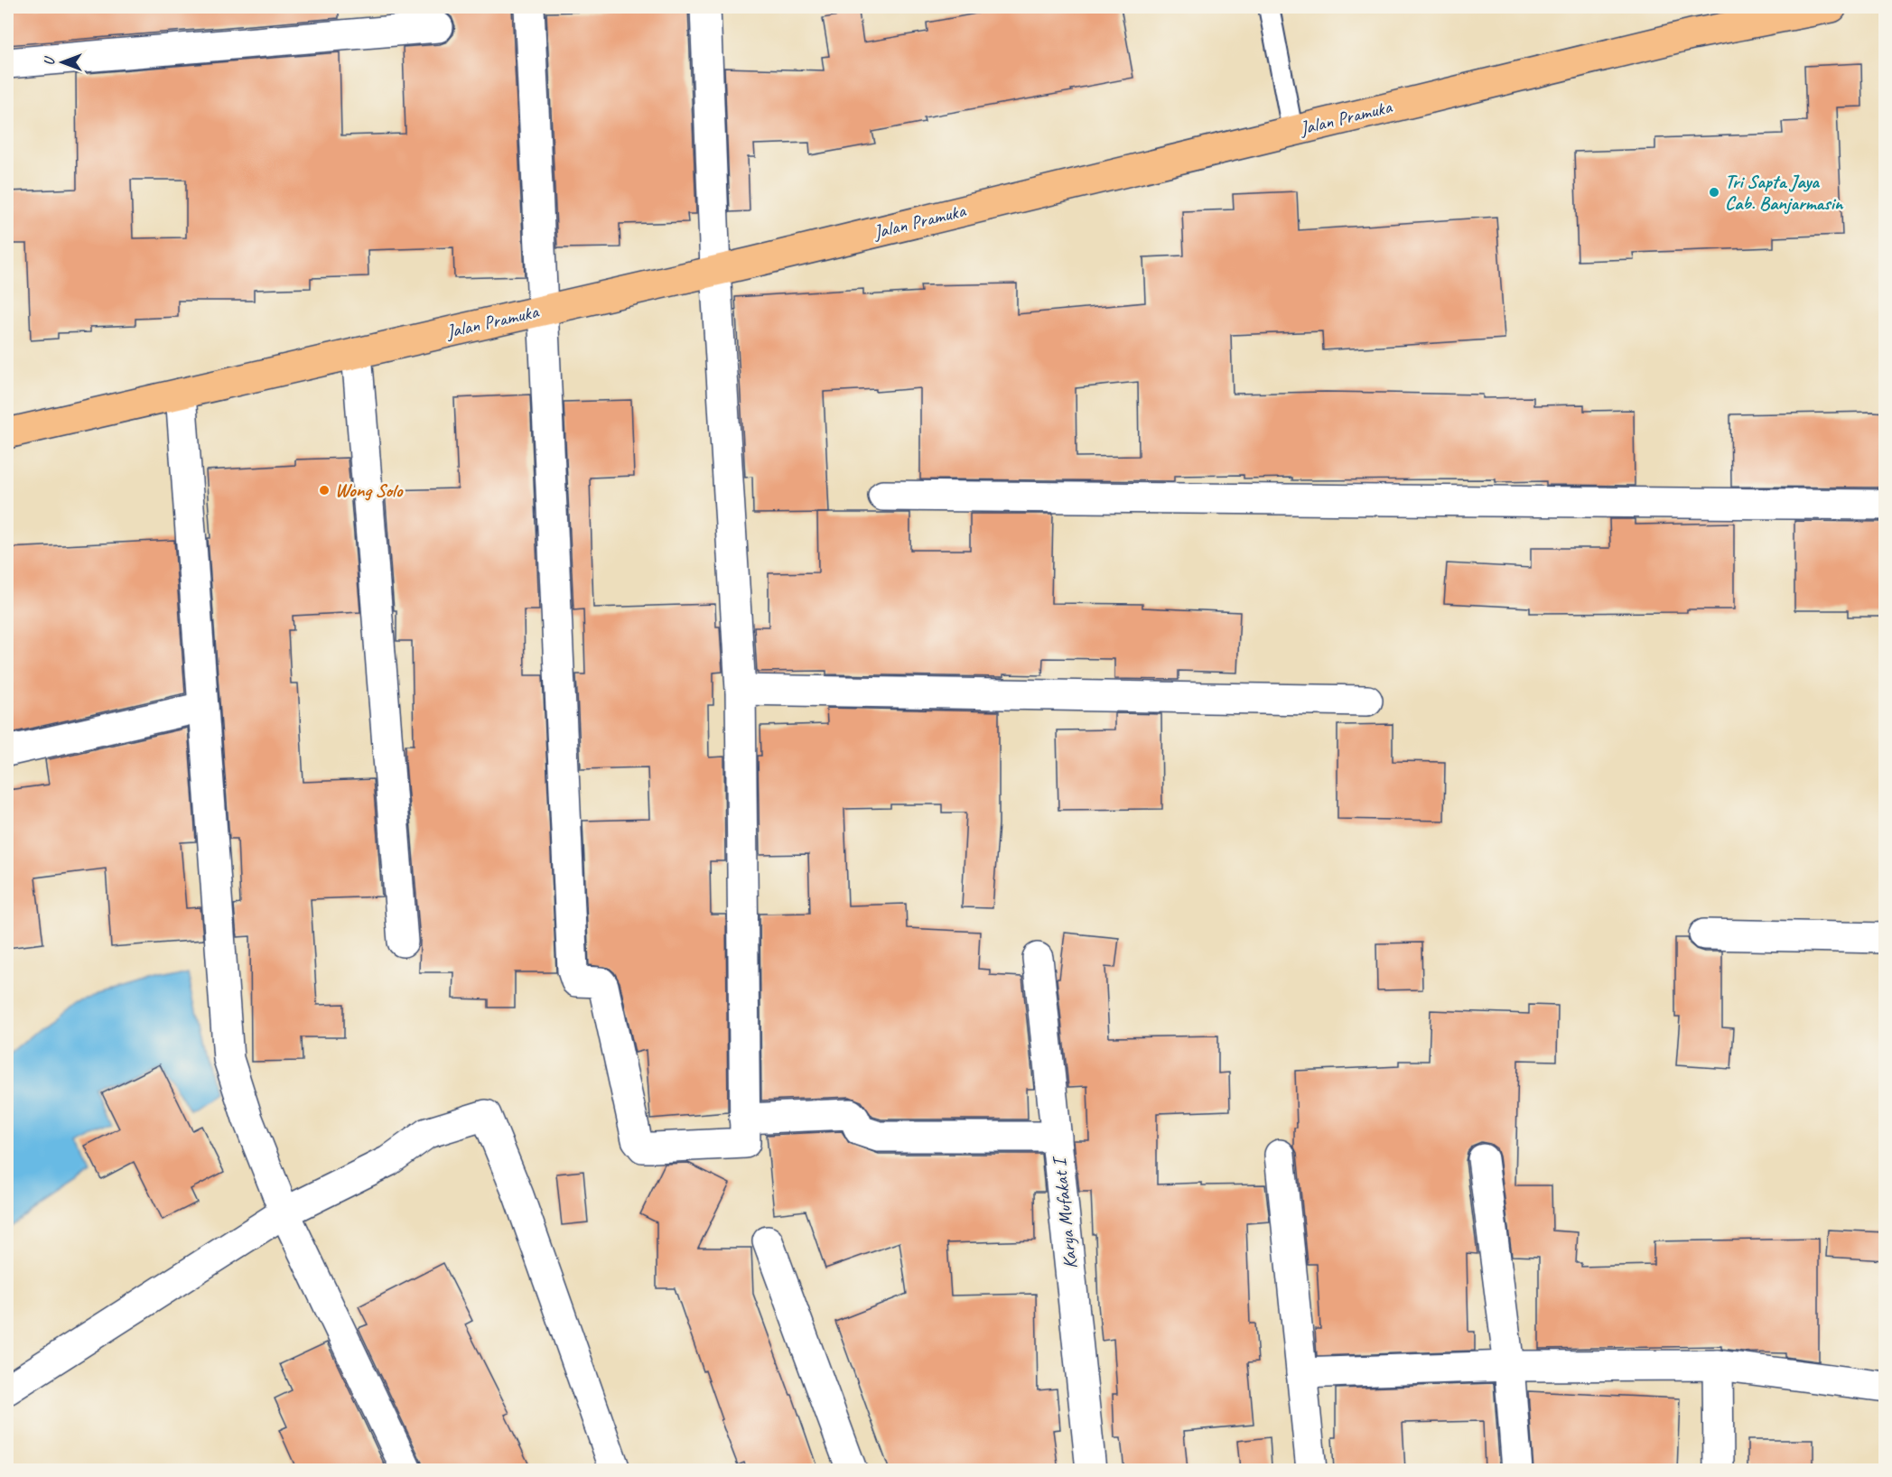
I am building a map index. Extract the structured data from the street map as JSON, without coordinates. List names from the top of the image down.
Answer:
{
  "streets": {
    "main road": ["Jalan Pramuka"],
    "street": ["Karya Mufakat I"]
  },
  "places": ["Tri Sapta Jaya Cab. Banjarmasin", "Wong Solo"],
  "north": "left"
}
